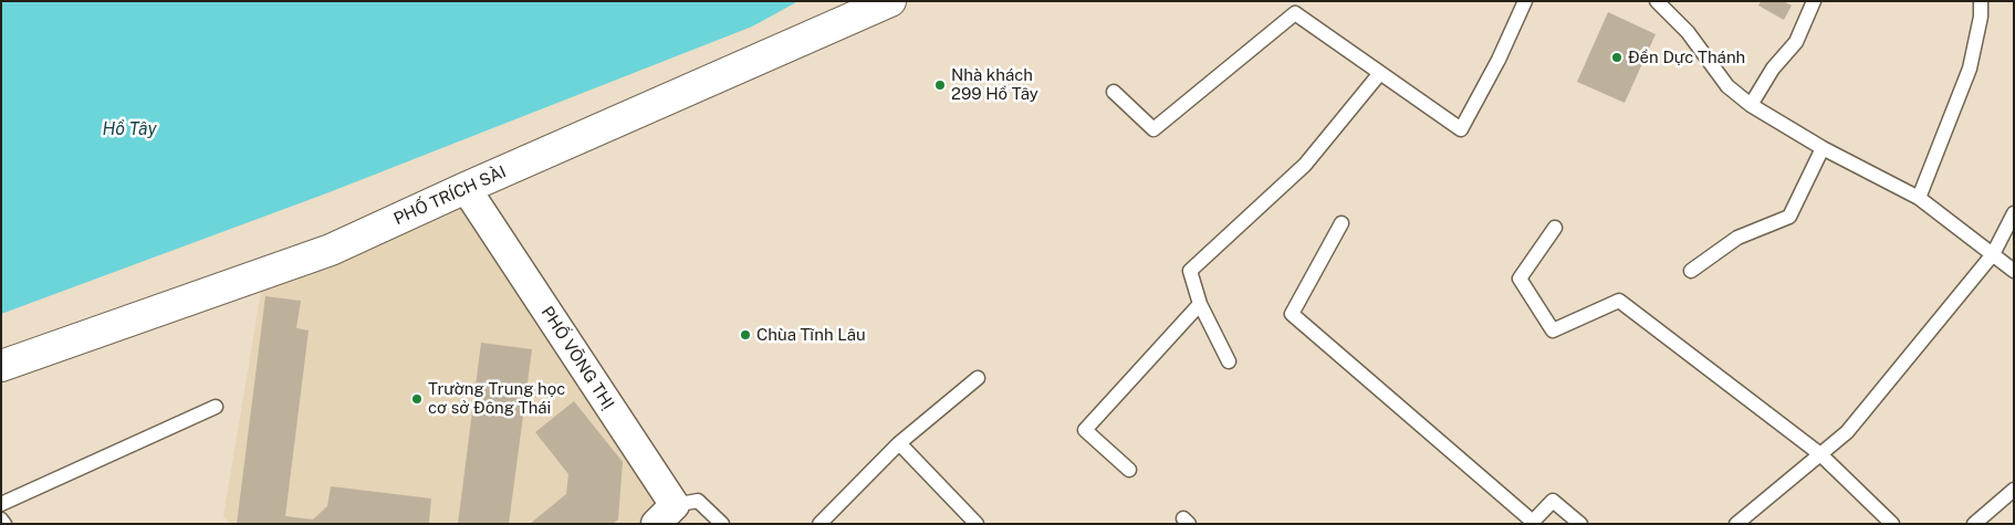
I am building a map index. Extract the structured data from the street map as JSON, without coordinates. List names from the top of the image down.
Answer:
{
  "streets": {
    "street": ["PHỐ TRÍCH SÀI", "PHỐ VÕNG THỊ"]
  },
  "crossings": [
    ["PHỐ TRÍCH SÀI", "PHỐ VÕNG THỊ"]
  ],
  "water": ["Hồ Tây"],
  "places": [
    "Đền Dực Thánh",
    "Nhà khách 299 Hồ Tây",
    "Chùa Tĩnh Lâu",
    "Trường Trung học cơ sở Đông Thái"
  ]
}
